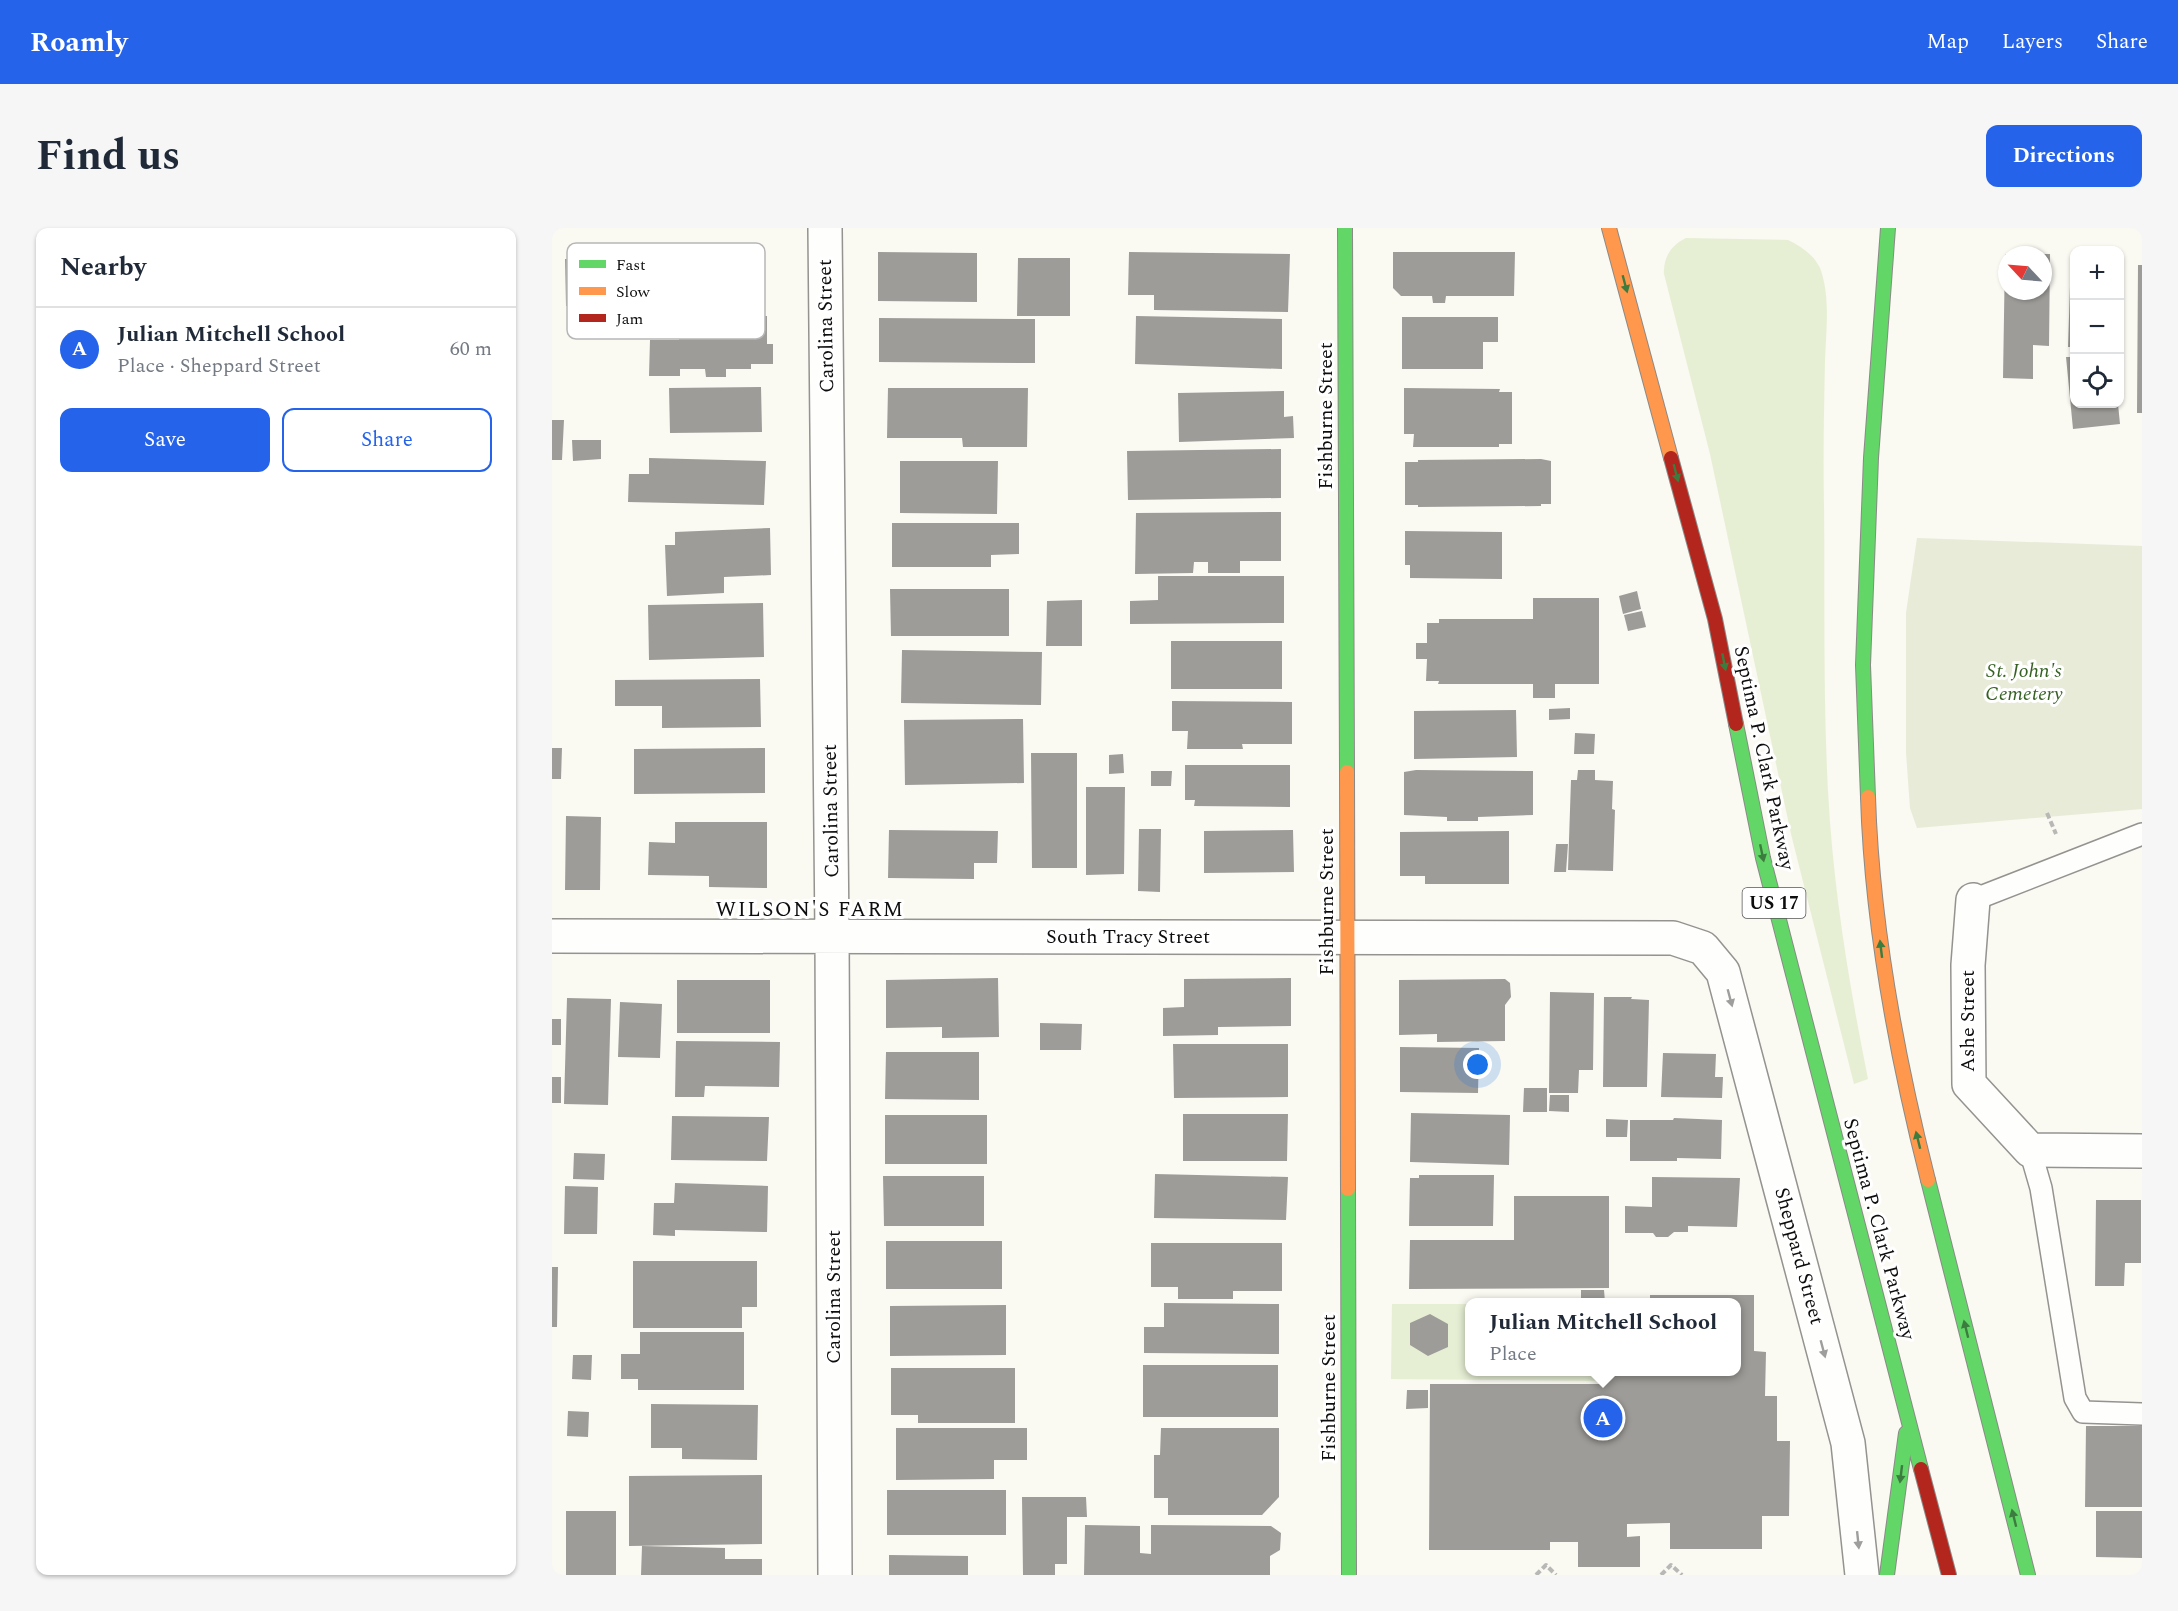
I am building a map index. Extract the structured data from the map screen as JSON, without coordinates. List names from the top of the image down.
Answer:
{
  "streets": {
    "main road": ["Fishburne Street", "Septima P. Clark Parkway", "US 17"],
    "street": [
      "Carolina Street",
      "South Tracy Street",
      "Ashe Street",
      "Sheppard Street"
    ]
  },
  "crossings": [
    ["Carolina Street", "South Tracy Street"],
    ["Fishburne Street", "South Tracy Street"],
    ["South Tracy Street", "Sheppard Street"]
  ],
  "one_way": ["Sheppard Street"],
  "districts": ["WILSON'S FARM"],
  "parks": ["St. John's Cemetery"],
  "legend": ["Fast", "Slow", "Jam"],
  "north": "top left",
  "page": {
    "header": "Roamly",
    "nav": ["Map", "Layers", "Share"],
    "title": "Find us",
    "buttons": [
      "Directions",
      ["Save", "Share"]
    ],
    "heading": "Nearby",
    "map_buttons": ["+", "−"],
    "list": [
      {
        "mark": "A",
        "name": "Julian Mitchell School",
        "note": "Place · Sheppard Street",
        "value": "60 m"
      }
    ],
    "popup": ["Julian Mitchell School", "Place"],
    "pins": "A"
  }
}
